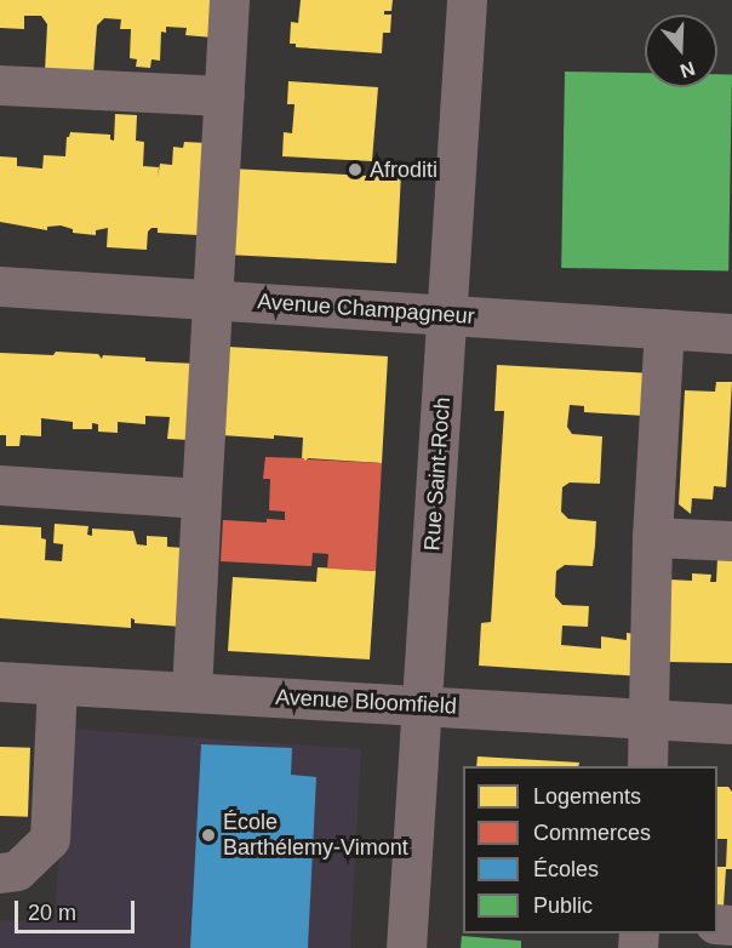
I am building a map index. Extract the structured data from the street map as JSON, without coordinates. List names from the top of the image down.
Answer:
{
  "streets": {
    "street": ["Avenue Champagneur", "Rue Saint-Roch", "Avenue Bloomfield"]
  },
  "crossings": [
    ["Avenue Champagneur", "Rue Saint-Roch"],
    ["Rue Saint-Roch", "Avenue Bloomfield"]
  ],
  "places": ["Afroditi", "École Barthélemy-Vimont"],
  "legend": [
    "Logements",
    "Commerces",
    "Écoles",
    "Public"
  ],
  "scale_bar": "20 m",
  "north": "bottom"
}
